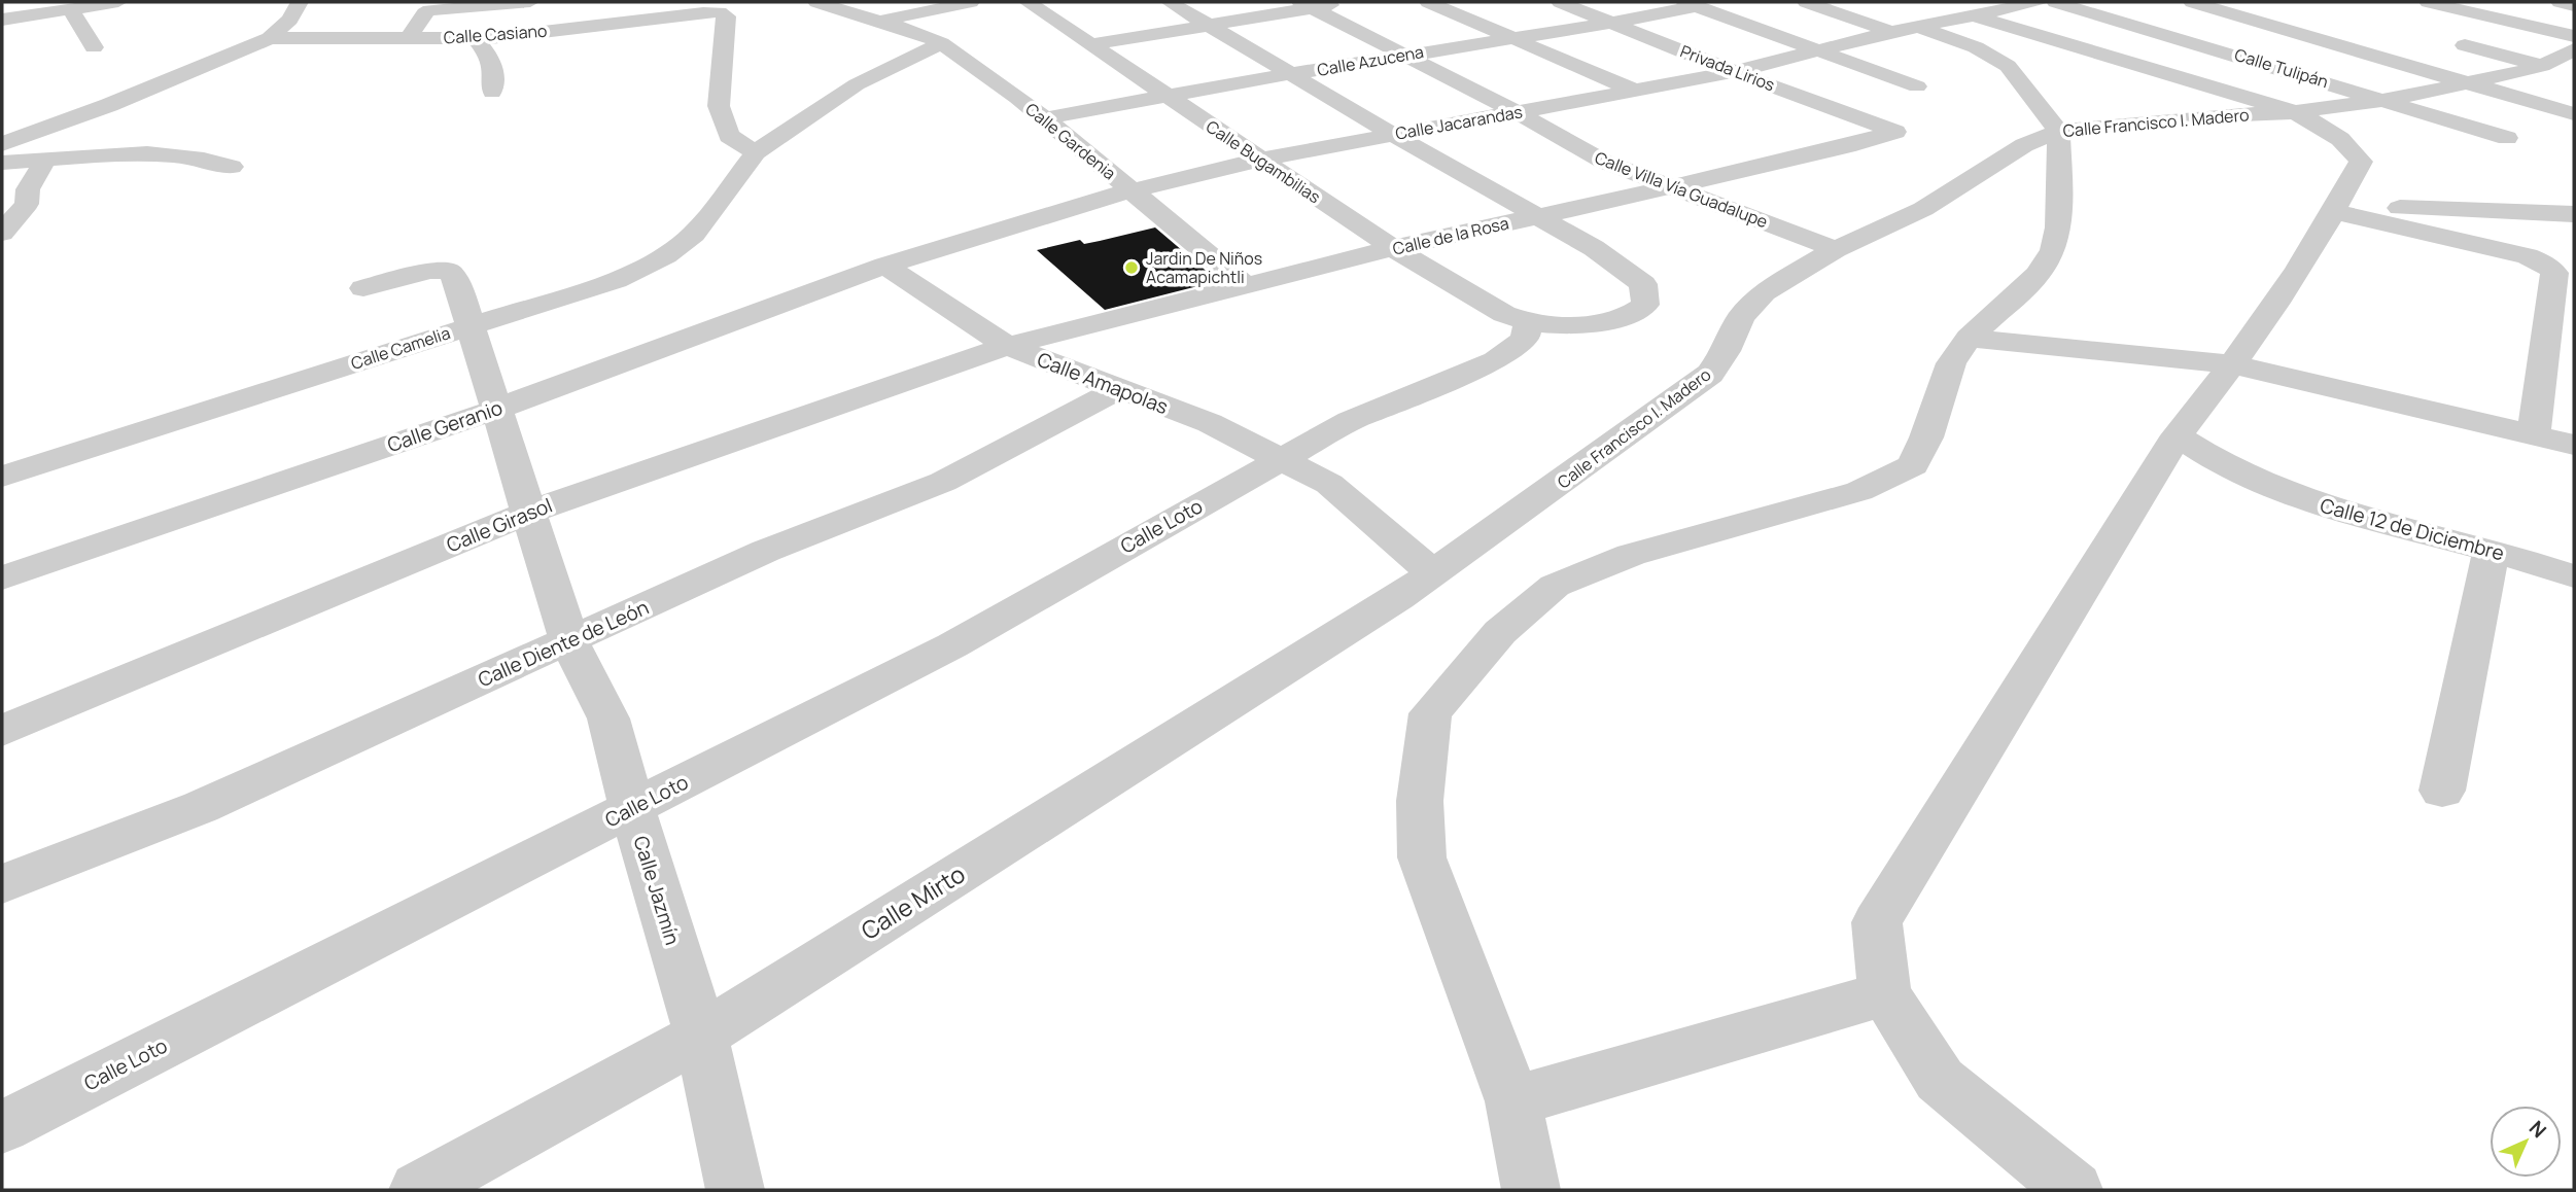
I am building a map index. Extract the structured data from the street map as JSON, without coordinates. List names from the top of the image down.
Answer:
{
  "streets": {
    "street": [
      "Calle Casiano",
      "Calle Azucena",
      "Privada Lirios",
      "Calle Tulipán",
      "Calle Jacarandas",
      "Calle Francisco I. Madero",
      "Calle Gardenia",
      "Calle Bugambilias",
      "Calle Villa Vía Guadalupe",
      "Calle de la Rosa",
      "Calle Camelia",
      "Calle Amapolas",
      "Calle Geranio",
      "Calle Girasol",
      "Calle Loto",
      "Calle 12 de Diciembre",
      "Calle Diente de León",
      "Calle Jazmín",
      "Calle Mirto"
    ]
  },
  "crossings": [
    ["Calle Casiano", "Calle Camelia"],
    ["Calle Azucena", "Privada Lirios"],
    ["Calle Azucena", "Calle Gardenia"],
    ["Calle Azucena", "Calle Bugambilias"],
    ["Calle Azucena", "Calle Villa Vía Guadalupe"],
    ["Privada Lirios", "Calle Jacarandas"],
    ["Privada Lirios", "Calle de la Rosa"],
    ["Calle Tulipán", "Calle Francisco I. Madero"],
    ["Calle Jacarandas", "Calle Gardenia"],
    ["Calle Jacarandas", "Calle Bugambilias"],
    ["Calle Jacarandas", "Calle Villa Vía Guadalupe"],
    ["Calle Jacarandas", "Calle Amapolas"],
    ["Calle Jacarandas", "Calle Geranio"],
    ["Calle Francisco I. Madero", "Calle Villa Vía Guadalupe"],
    ["Calle Francisco I. Madero", "Calle Amapolas"],
    ["Calle Francisco I. Madero", "Calle Mirto"],
    ["Calle Gardenia", "Calle de la Rosa"],
    ["Calle Gardenia", "Calle Camelia"],
    ["Calle Bugambilias", "Calle de la Rosa"],
    ["Calle Villa Vía Guadalupe", "Calle de la Rosa"],
    ["Calle de la Rosa", "Calle Amapolas"],
    ["Calle de la Rosa", "Calle Girasol"],
    ["Calle Camelia", "Calle Jazmín"],
    ["Calle Amapolas", "Calle Geranio"],
    ["Calle Amapolas", "Calle Girasol"],
    ["Calle Amapolas", "Calle Loto"],
    ["Calle Amapolas", "Calle Diente de León"],
    ["Calle Amapolas", "Calle Mirto"],
    ["Calle Geranio", "Calle Jazmín"],
    ["Calle Girasol", "Calle Jazmín"],
    ["Calle Loto", "Calle Jazmín"],
    ["Calle Diente de León", "Calle Jazmín"],
    ["Calle Jazmín", "Calle Mirto"]
  ],
  "places": ["Jardin De Niños Acamapichtli"],
  "north": "top right"
}
